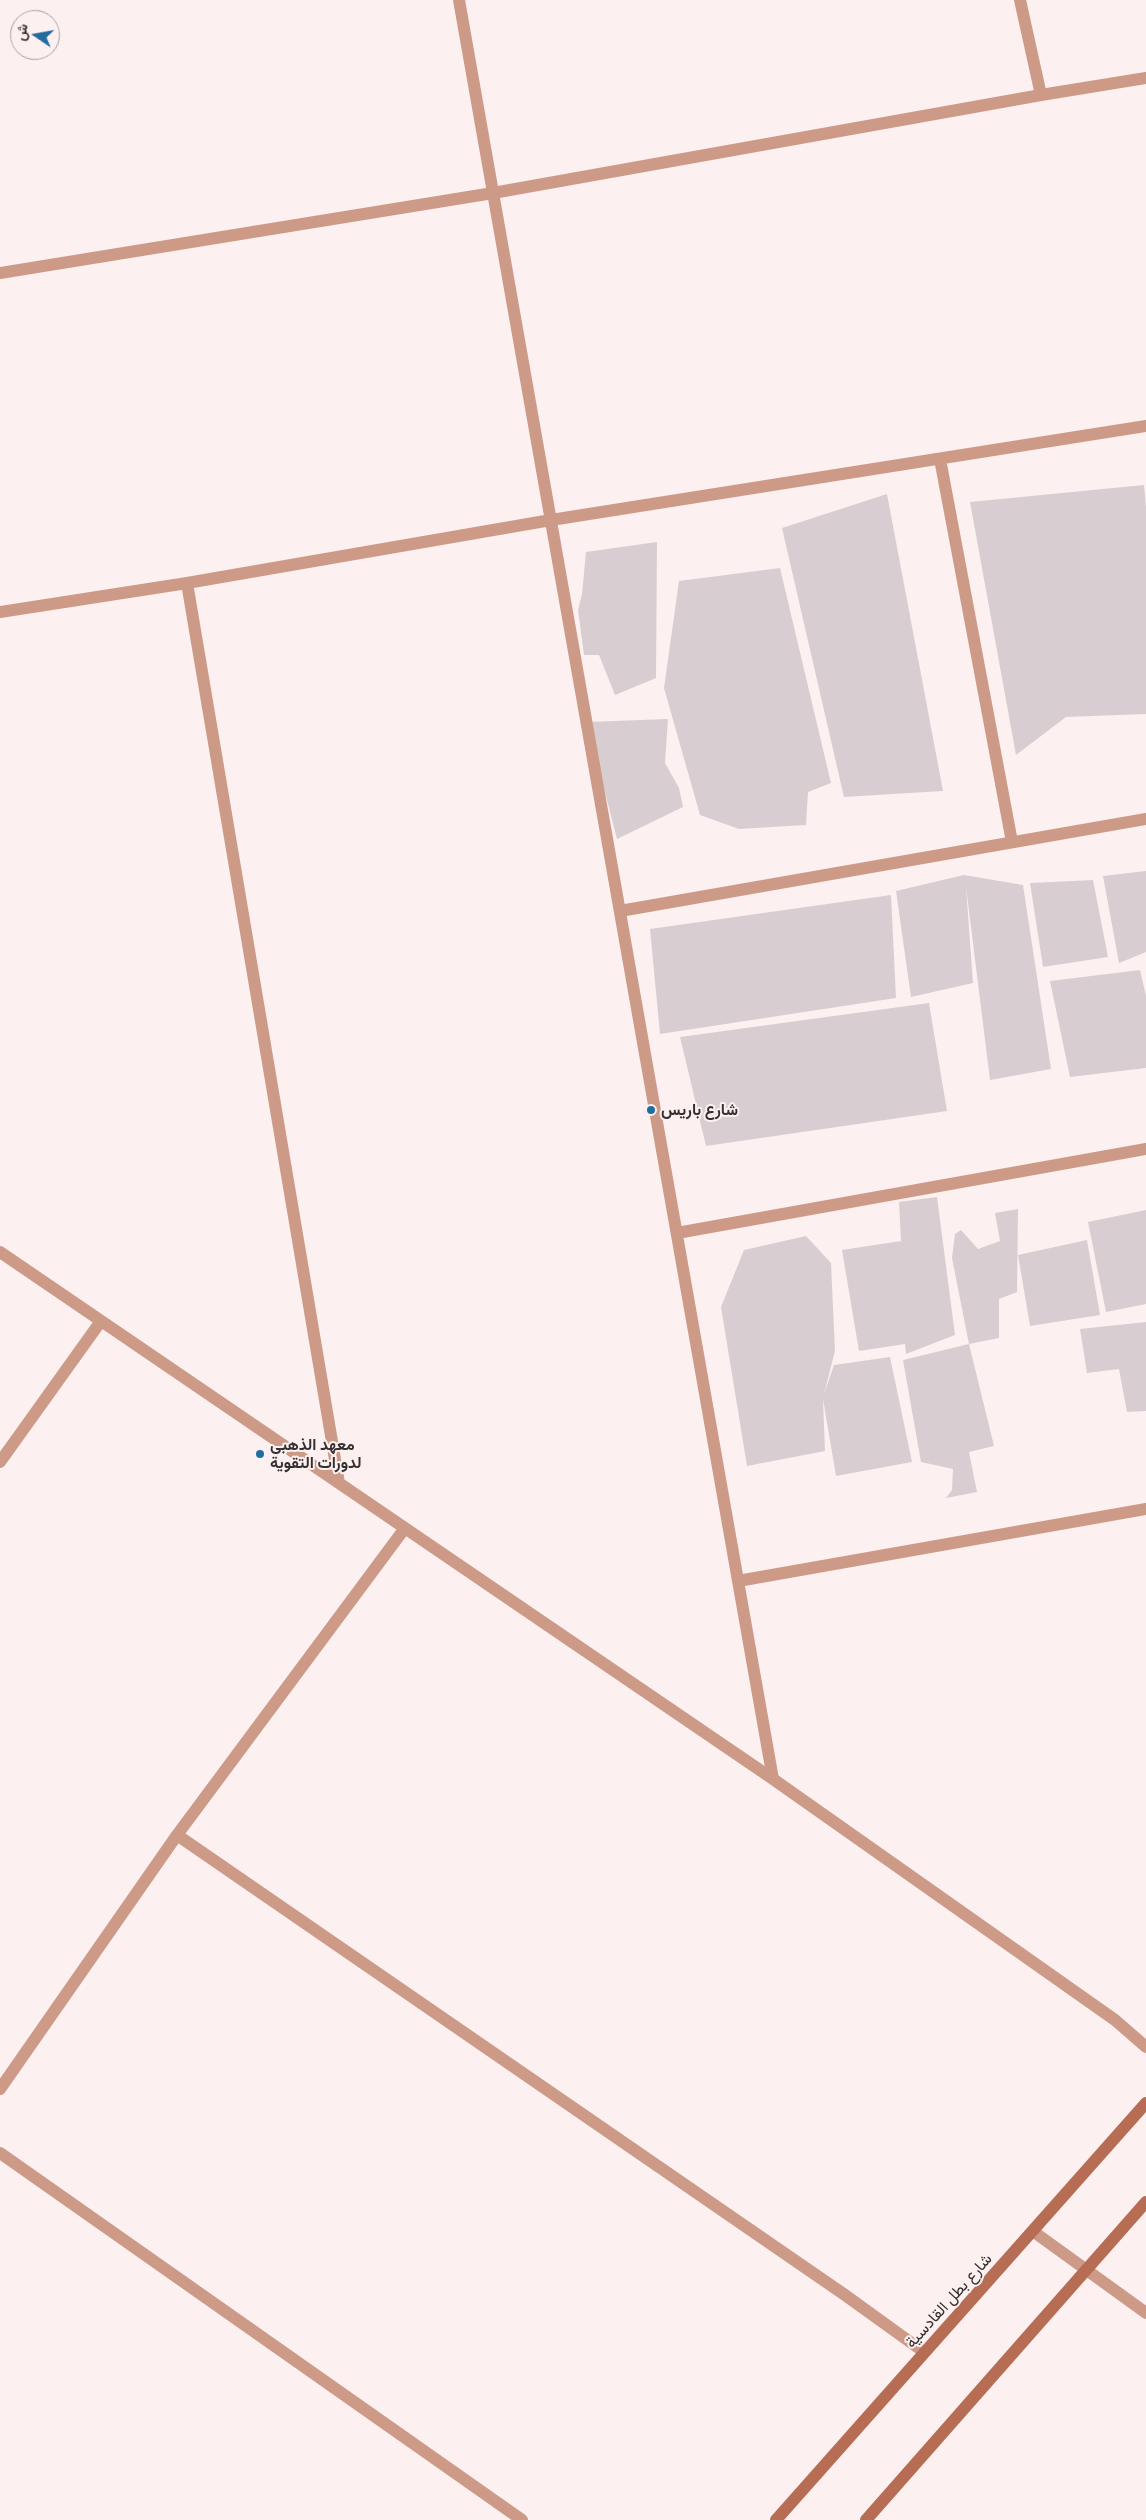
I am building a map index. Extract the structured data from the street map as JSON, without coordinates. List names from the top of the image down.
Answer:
{
  "streets": {
    "street": ["شارع بطل القادسية"]
  },
  "places": ["شارع باريس", "معهد الذهبي لدورات التقوية"],
  "north": "left"
}
